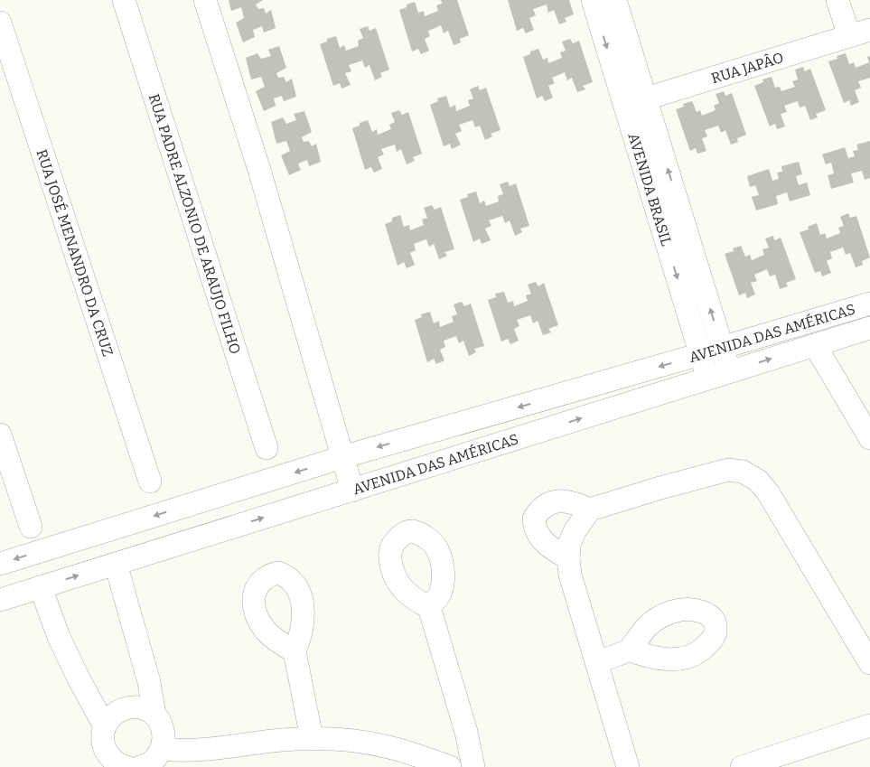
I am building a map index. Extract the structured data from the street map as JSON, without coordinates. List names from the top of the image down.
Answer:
{
  "streets": {
    "street": [
      "RUA JAPÂO",
      "AVENIDA BRASIL",
      "RUA PADRE ALZONIO DE ARAUJO FILHO",
      "RUA JOSÉ MENANDRO DA CRUZ",
      "AVENIDA DAS AMÉRICAS"
    ]
  },
  "crossings": [
    ["RUA JAPÂO", "AVENIDA BRASIL"],
    ["AVENIDA BRASIL", "AVENIDA DAS AMÉRICAS"]
  ]
}
